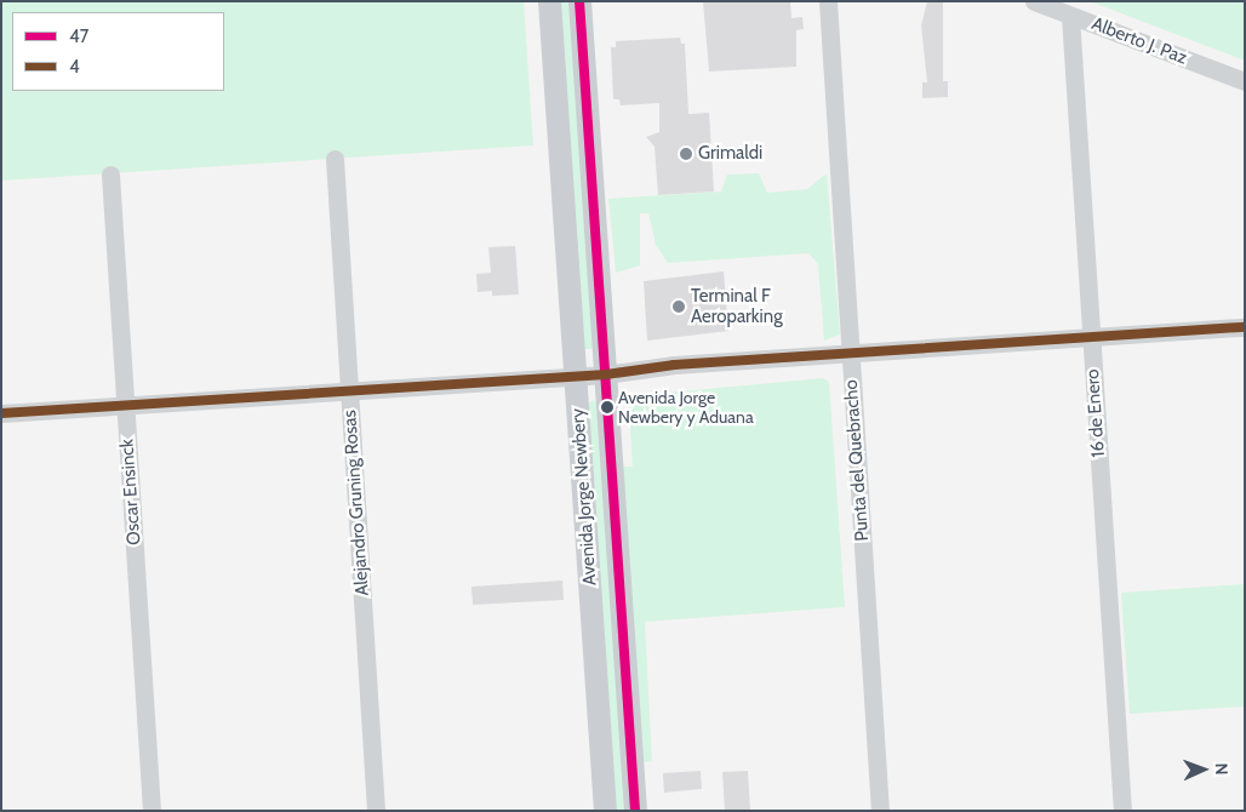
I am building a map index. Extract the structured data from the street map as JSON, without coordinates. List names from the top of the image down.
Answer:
{
  "streets": {
    "main road": ["Avenida Jorge Newbery"],
    "street": [
      "Alberto J. Paz",
      "16 de Enero",
      "Punta del Quebracho",
      "Oscar Ensinck",
      "Alejandro Gruning Rosas"
    ]
  },
  "crossings": [
    ["Alberto J. Paz", "16 de Enero"]
  ],
  "places": ["Grimaldi", "Terminal F Aeroparking", "Avenida Jorge Newbery y Aduana"],
  "lines": ["transit line 47", "transit line 4"],
  "legend": ["47", "4"],
  "north": "right"
}
